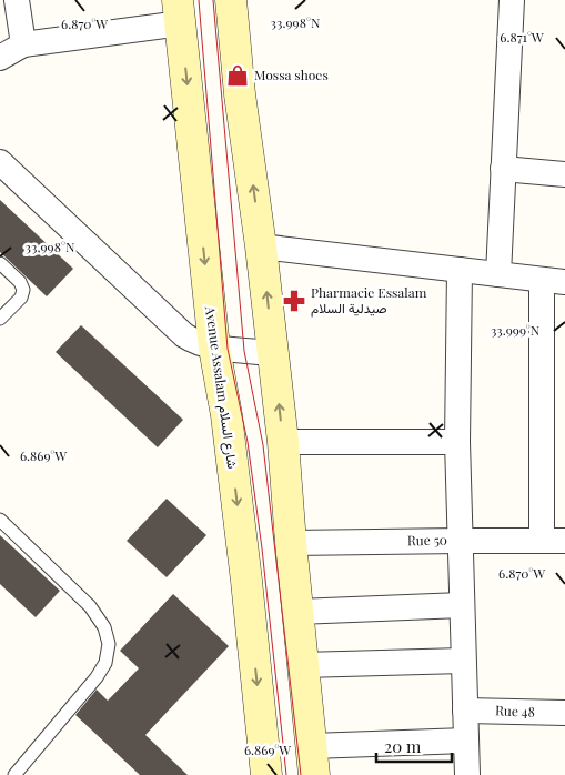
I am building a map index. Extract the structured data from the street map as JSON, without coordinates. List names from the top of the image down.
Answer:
{
  "streets": {
    "main road": ["Avenue Assalam شارع السلام"],
    "street": ["Rue 50", "Rue 48"]
  },
  "places": {
    "shop": ["Mossa shoes"],
    "pharmacy": ["Pharmacie Essalam صيدلية السلام"]
  },
  "scale_bar": "20 m",
  "coordinates": [
    "33.998°N",
    "6.870°W",
    "6.871°W",
    "33.999°N",
    "6.869°W"
  ]
}
